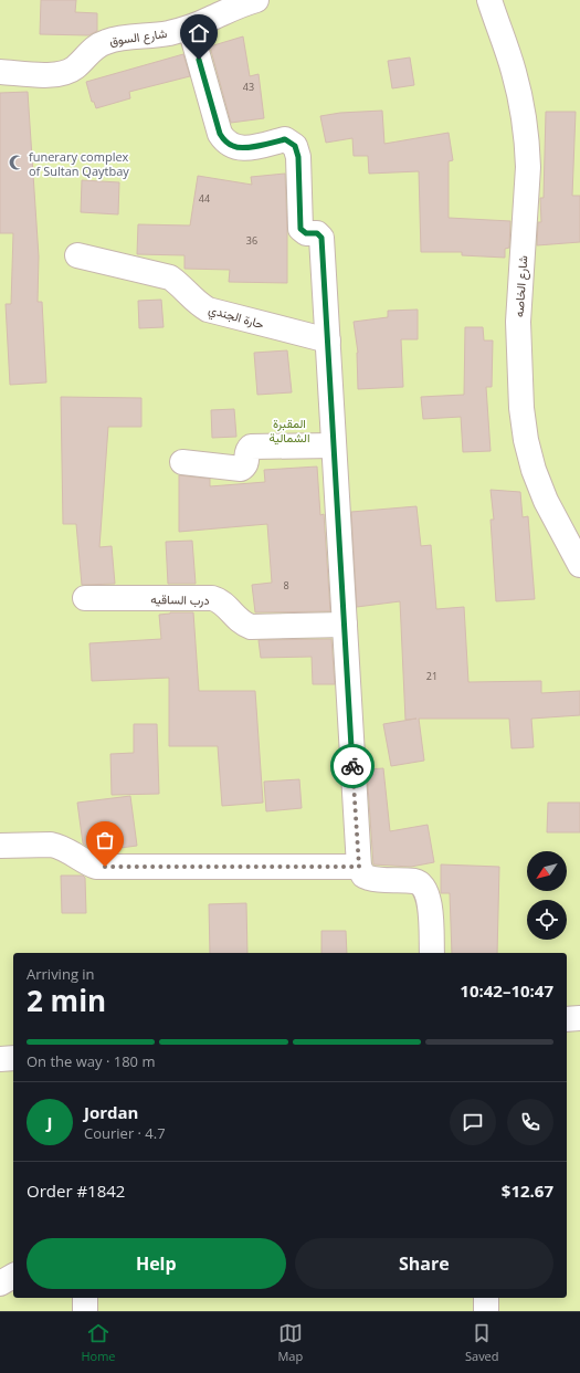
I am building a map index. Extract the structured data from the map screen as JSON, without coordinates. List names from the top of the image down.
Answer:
{
  "streets": {
    "street": [
      "شارع السوق",
      "شارع الخاصه",
      "حارة الجندي",
      "درب الساقيه"
    ]
  },
  "parks": ["المقبرة الشمالية"],
  "places": {
    "mosque": ["funerary complex of Sultan Qaytbay"]
  },
  "house_numbers": [
    "43",
    "44",
    "36",
    "8",
    "21"
  ],
  "north": "bottom left",
  "page": {
    "heading": ["2 min", "Arriving in", "10:42–10:47"],
    "panel": [
      "Jordan",
      "Courier · 4.7",
      "Order #1842",
      "$12.67"
    ],
    "bar": "On the way · 180 m",
    "round": "J",
    "buttons": ["Help", "Share"],
    "tabs": ["Home", "Map", "Saved"]
  }
}
